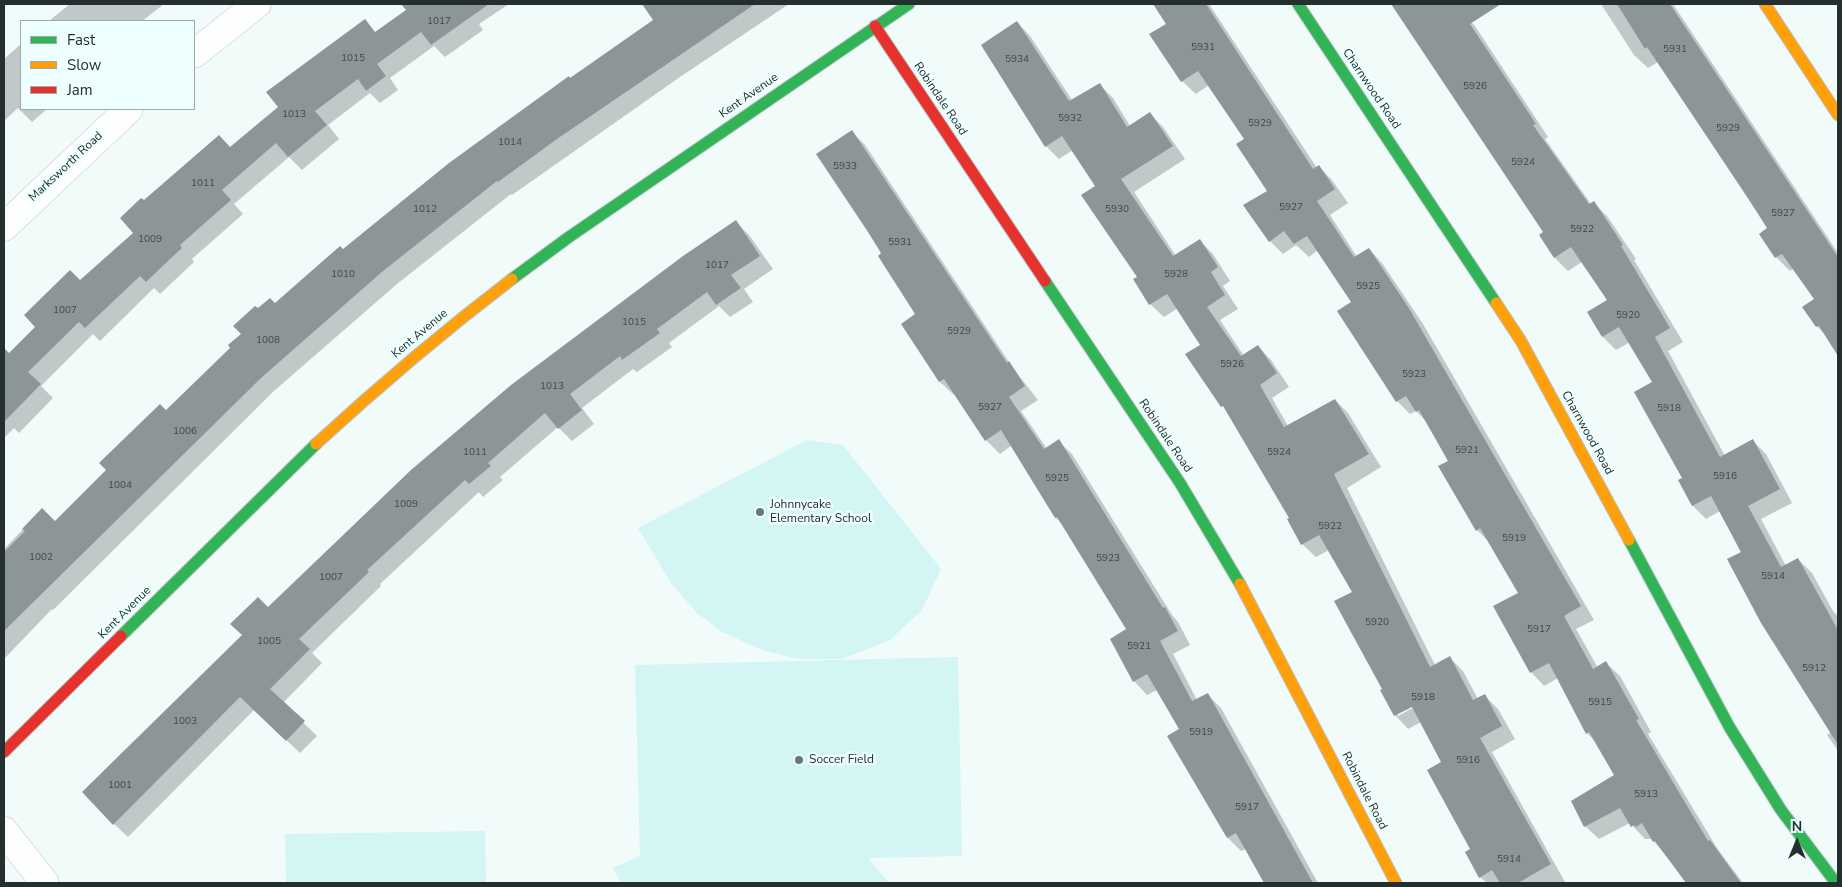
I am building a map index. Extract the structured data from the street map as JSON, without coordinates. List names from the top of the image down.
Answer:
{
  "streets": {
    "street": [
      "Charnwood Road",
      "Kent Avenue",
      "Robindale Road",
      "Marksworth Road"
    ]
  },
  "crossings": [
    ["Kent Avenue", "Robindale Road"]
  ],
  "places": ["Johnnycake Elementary School", "Soccer Field"],
  "house_numbers": [
    "1017",
    "5931",
    "5931",
    "1015",
    "5934",
    "5926",
    "1013",
    "5932",
    "5929",
    "5929",
    "1014",
    "5924",
    "5933",
    "1011",
    "5927",
    "1012",
    "5930",
    "5927",
    "5922",
    "1009",
    "5931",
    "1017",
    "1010",
    "5928",
    "5925",
    "1007",
    "5920",
    "1015",
    "5929",
    "1008",
    "5926",
    "5923",
    "1013",
    "5927",
    "5918",
    "1006",
    "5921",
    "1011",
    "5924",
    "5916",
    "5925",
    "1004",
    "1009",
    "5922",
    "5919",
    "1002",
    "5923",
    "5914",
    "1007",
    "5920",
    "5917",
    "1005",
    "5921",
    "5912",
    "5918",
    "5915",
    "1003",
    "5919",
    "5916",
    "1001",
    "5913",
    "5917",
    "5914"
  ],
  "legend": ["Fast", "Slow", "Jam"],
  "north": "top"
}
